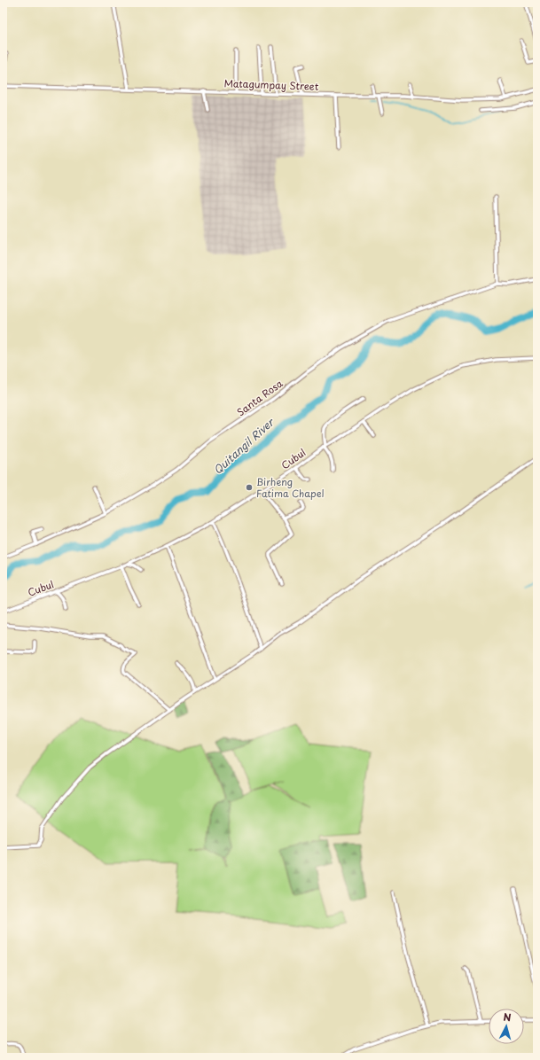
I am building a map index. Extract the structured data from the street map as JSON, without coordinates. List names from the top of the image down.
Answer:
{
  "streets": {
    "street": ["Matagumpay Street", "Santa Rosa", "Cubul"]
  },
  "water": ["Quitangil River"],
  "places": ["Birheng Fatima Chapel"],
  "north": "top"
}
